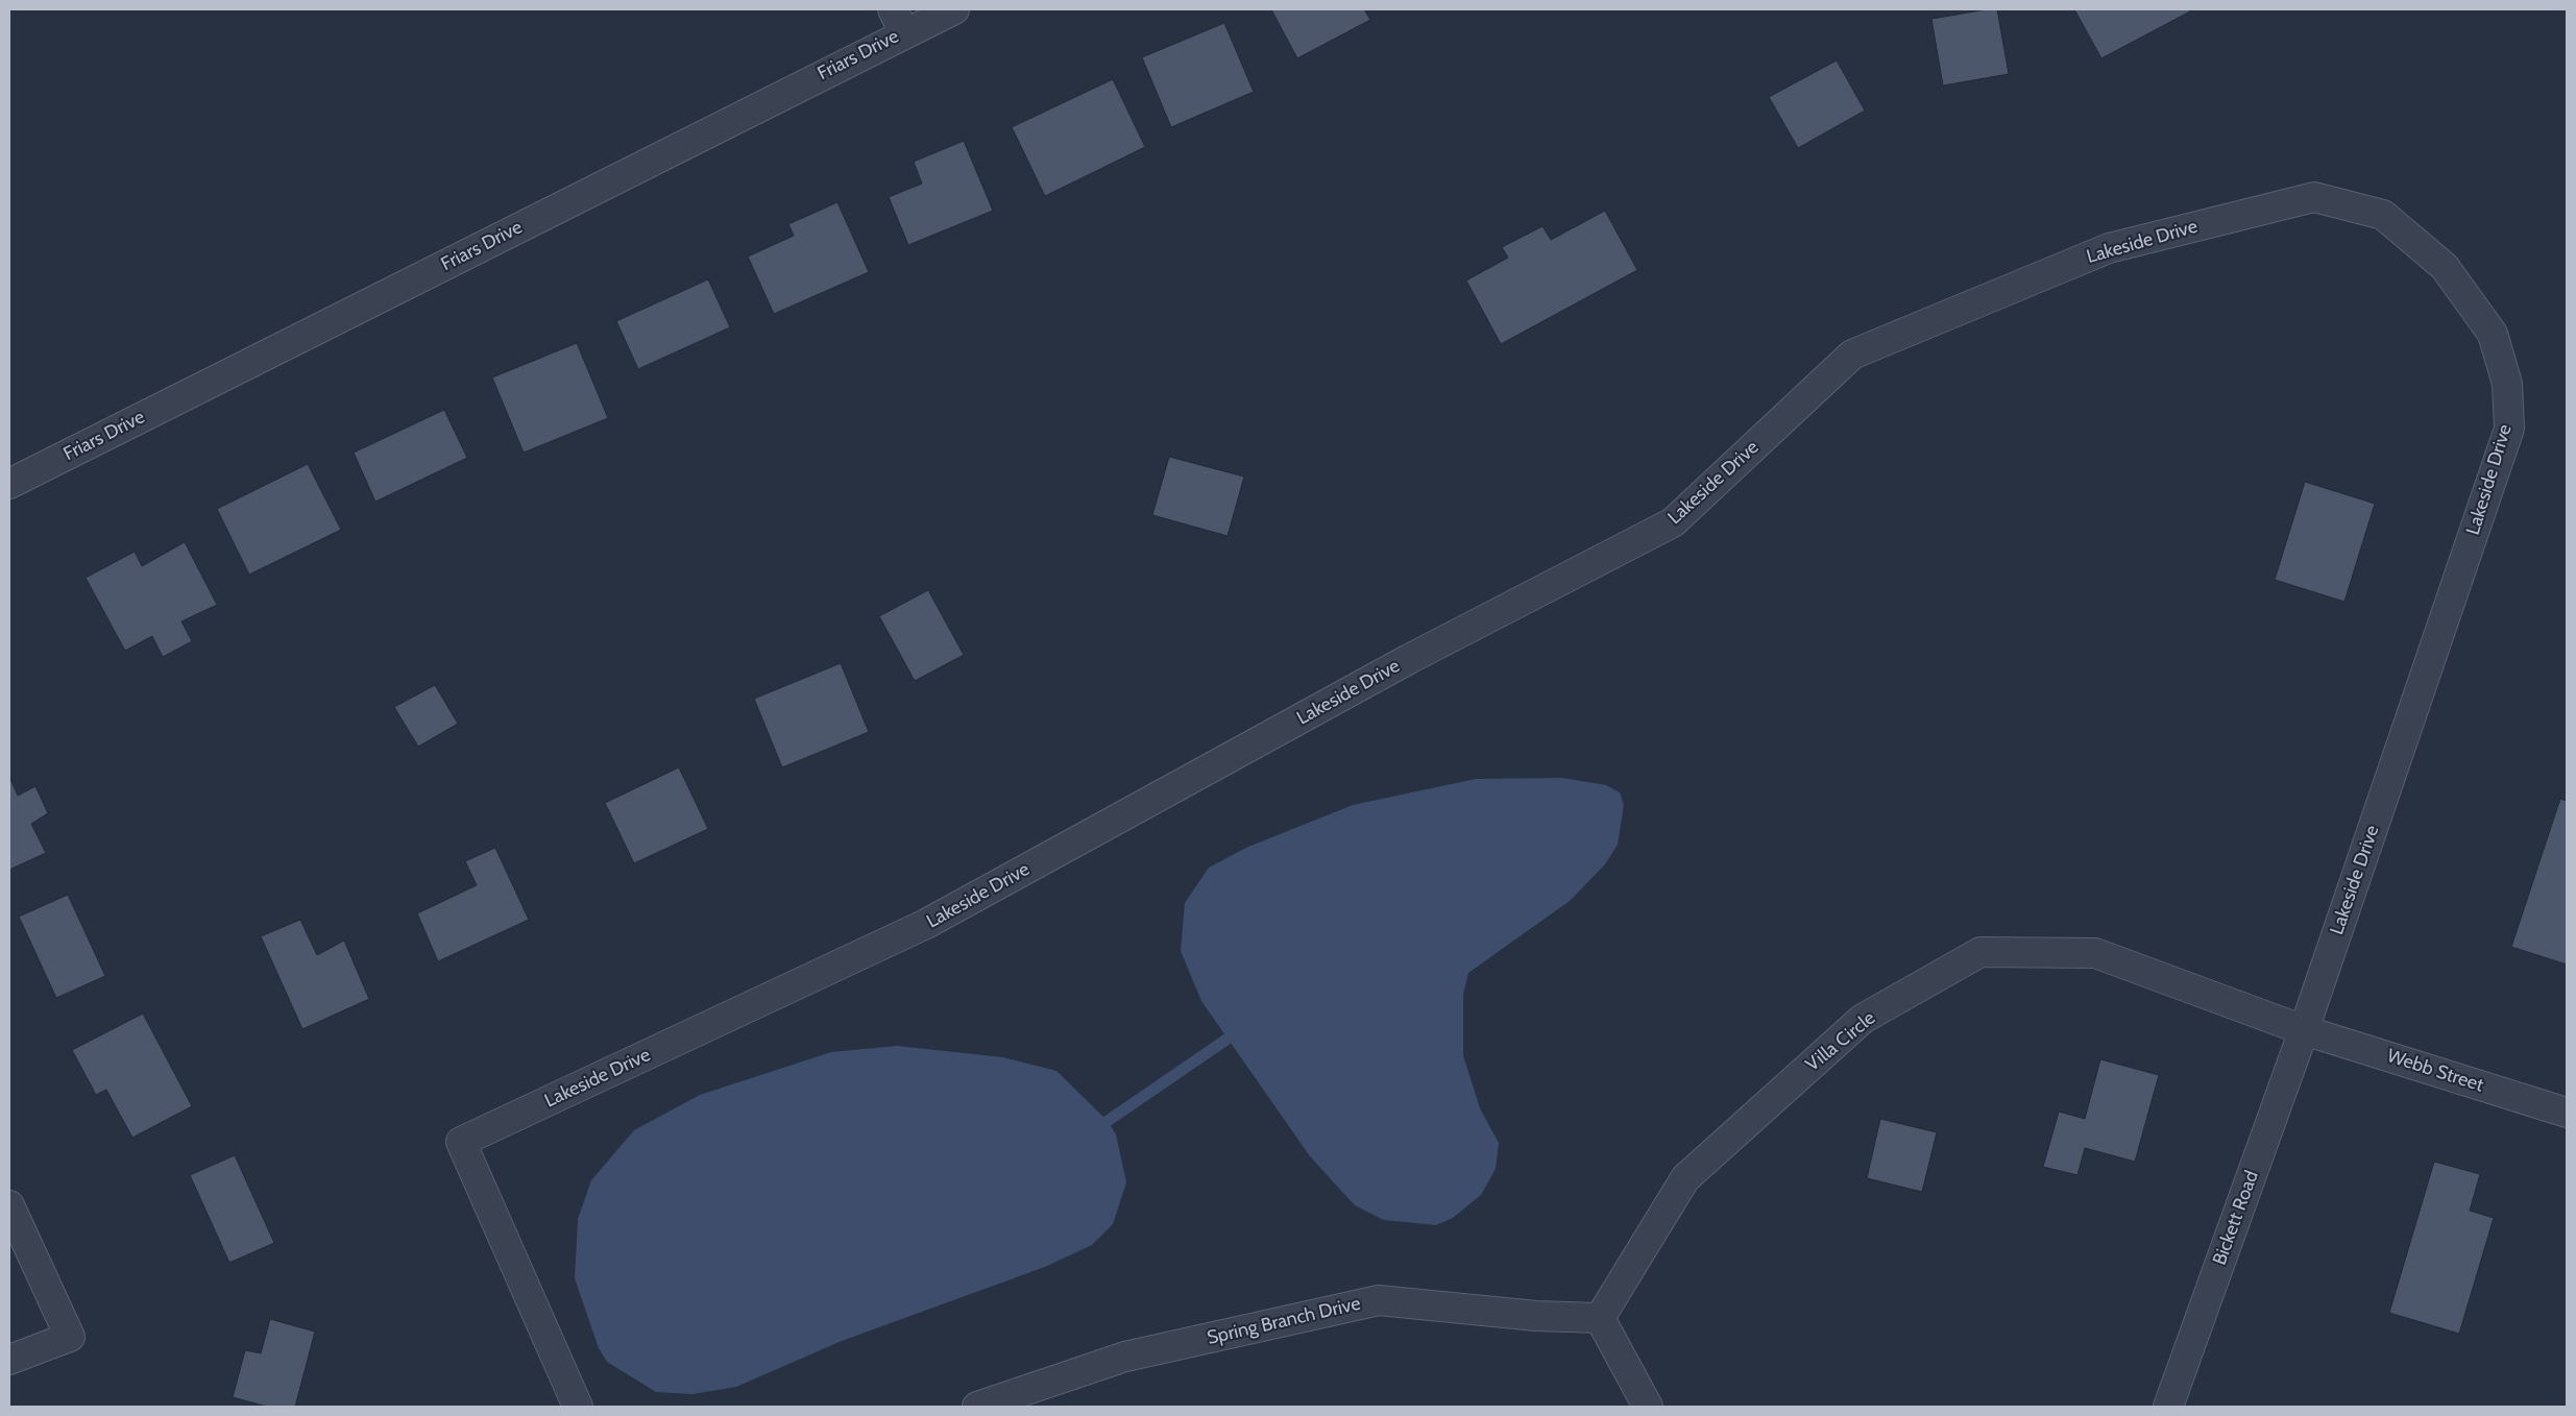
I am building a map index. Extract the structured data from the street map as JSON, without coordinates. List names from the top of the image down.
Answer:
{
  "streets": {
    "street": [
      "Friars Drive",
      "Lakeside Drive",
      "Villa Circle",
      "Webb Street",
      "Bickett Road",
      "Spring Branch Drive"
    ]
  },
  "crossings": [
    ["Lakeside Drive", "Villa Circle"],
    ["Lakeside Drive", "Webb Street"],
    ["Lakeside Drive", "Bickett Road"],
    ["Villa Circle", "Webb Street"],
    ["Villa Circle", "Bickett Road"],
    ["Villa Circle", "Spring Branch Drive"],
    ["Webb Street", "Bickett Road"]
  ]
}
